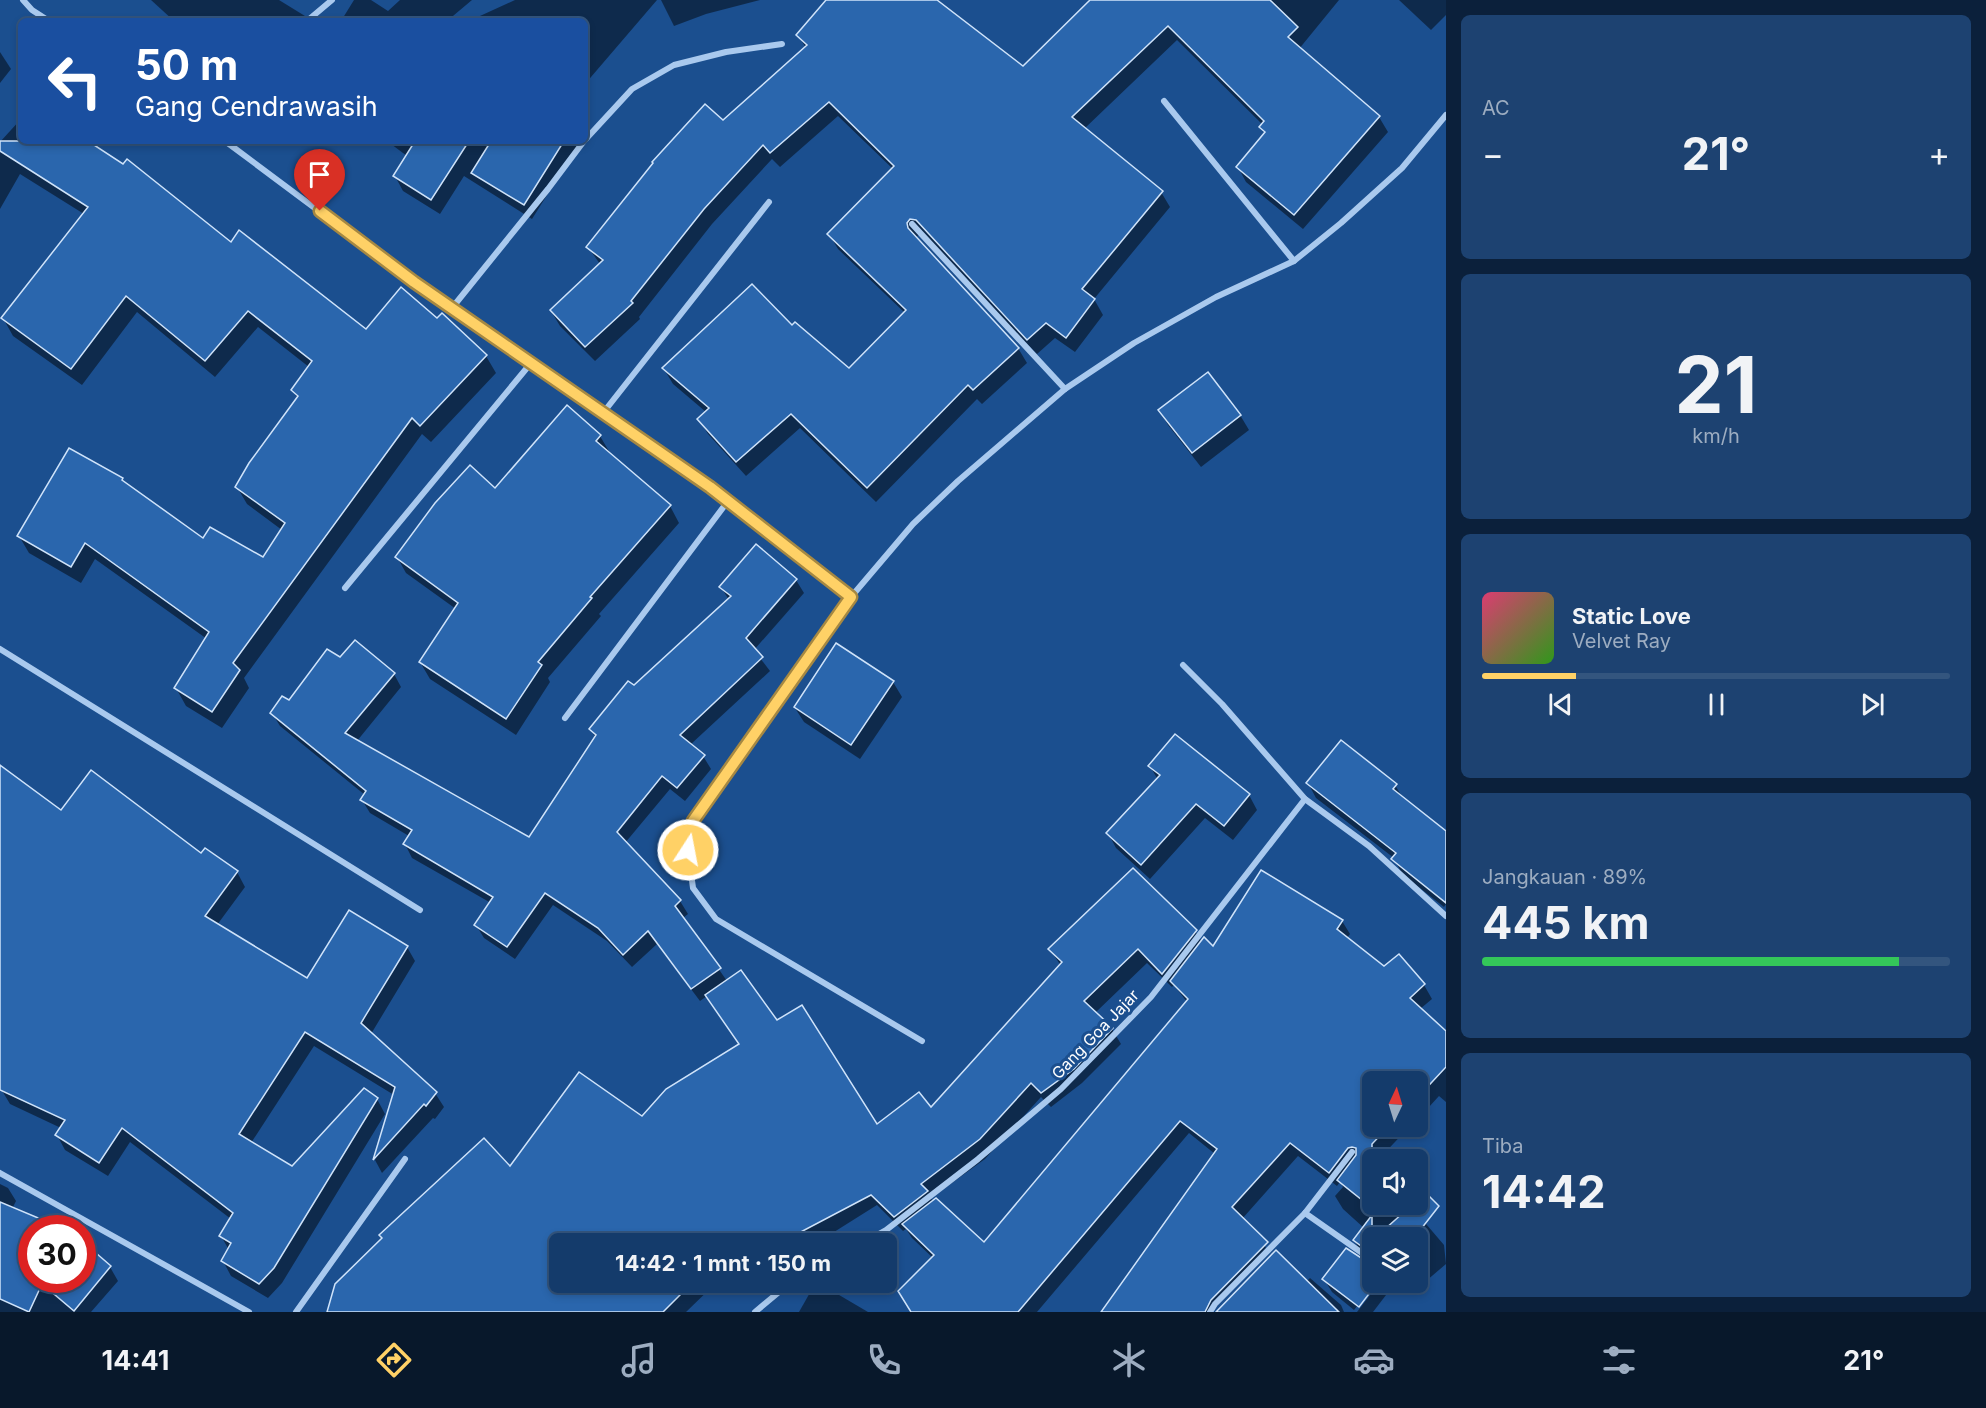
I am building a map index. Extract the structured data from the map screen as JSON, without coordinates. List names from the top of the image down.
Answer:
{
  "streets": {
    "street": ["Gang Goa Jajar"]
  },
  "north": "top",
  "page": {
    "tile": [
      "AC",
      ["21", "km/h"],
      ["Jangkauan · 89%", "445 km"],
      ["Tiba", "14:42"]
    ],
    "turn": ["50 m", "Gang Cendrawasih"],
    "heat": ["−", "21°", "+"],
    "song": ["Static Love", "Velvet Ray"],
    "limit": "30",
    "trip": "14:42 · 1 mnt · 150 m",
    "tabs": ["14:41", "21°"]
  }
}
